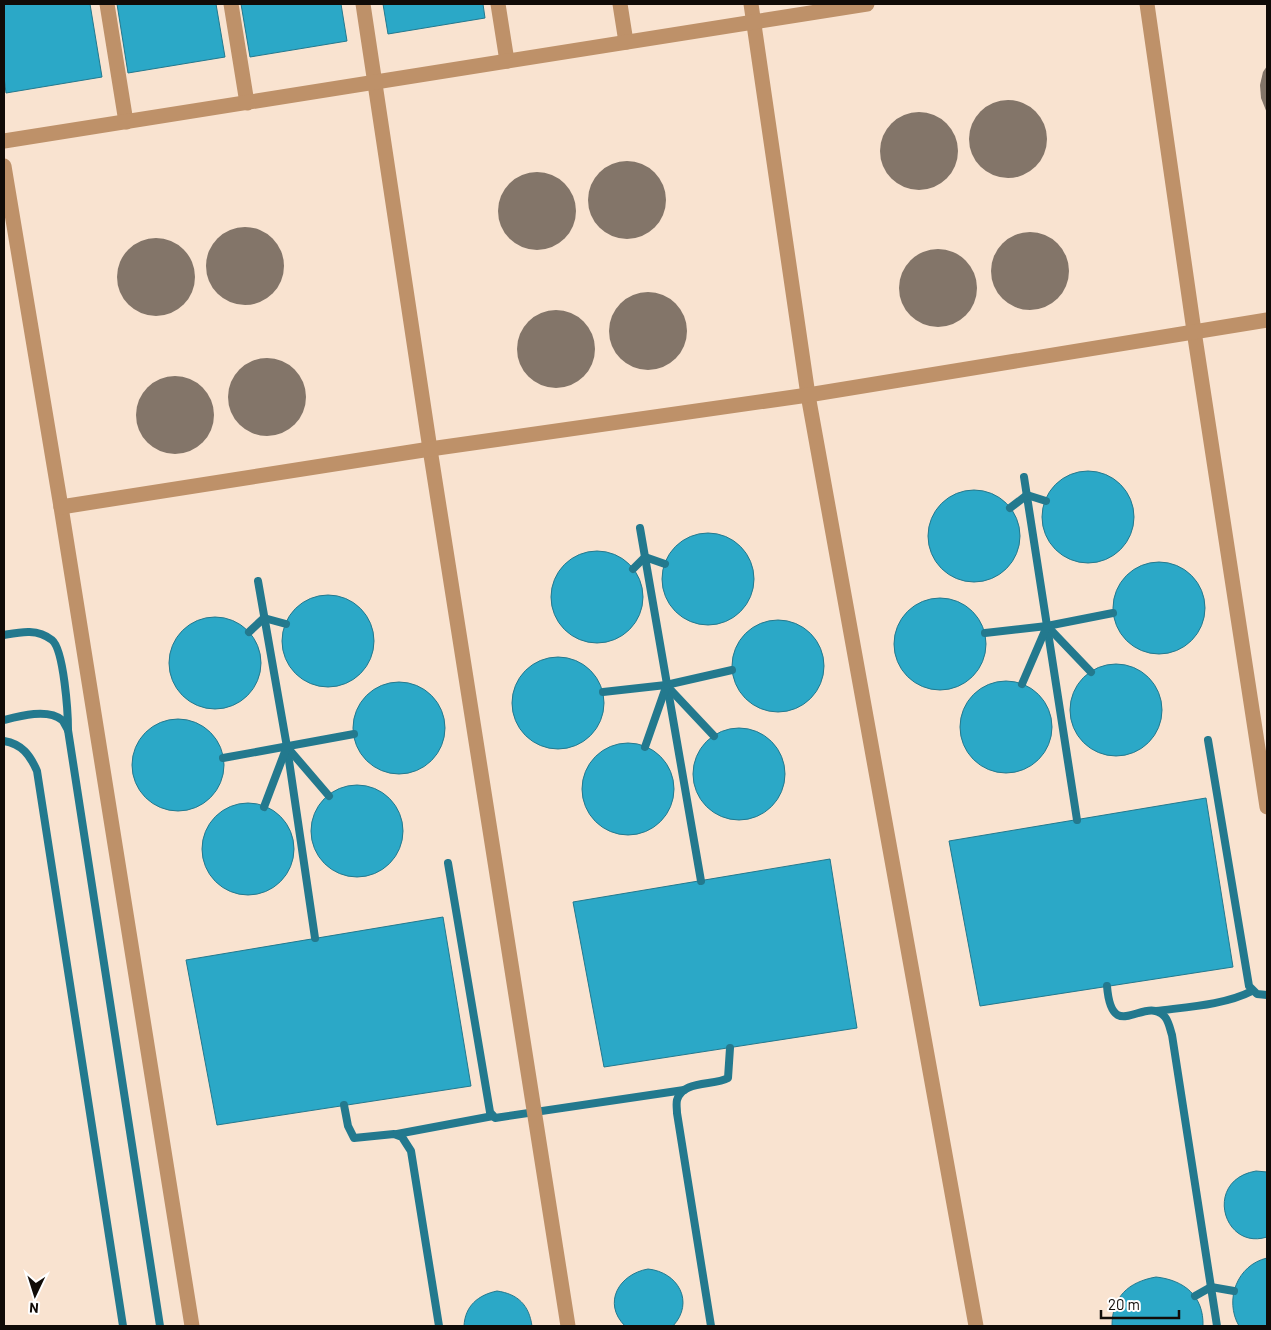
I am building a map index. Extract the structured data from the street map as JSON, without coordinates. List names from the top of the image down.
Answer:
{
  "scale_bar": "20 m",
  "north": "bottom"
}
